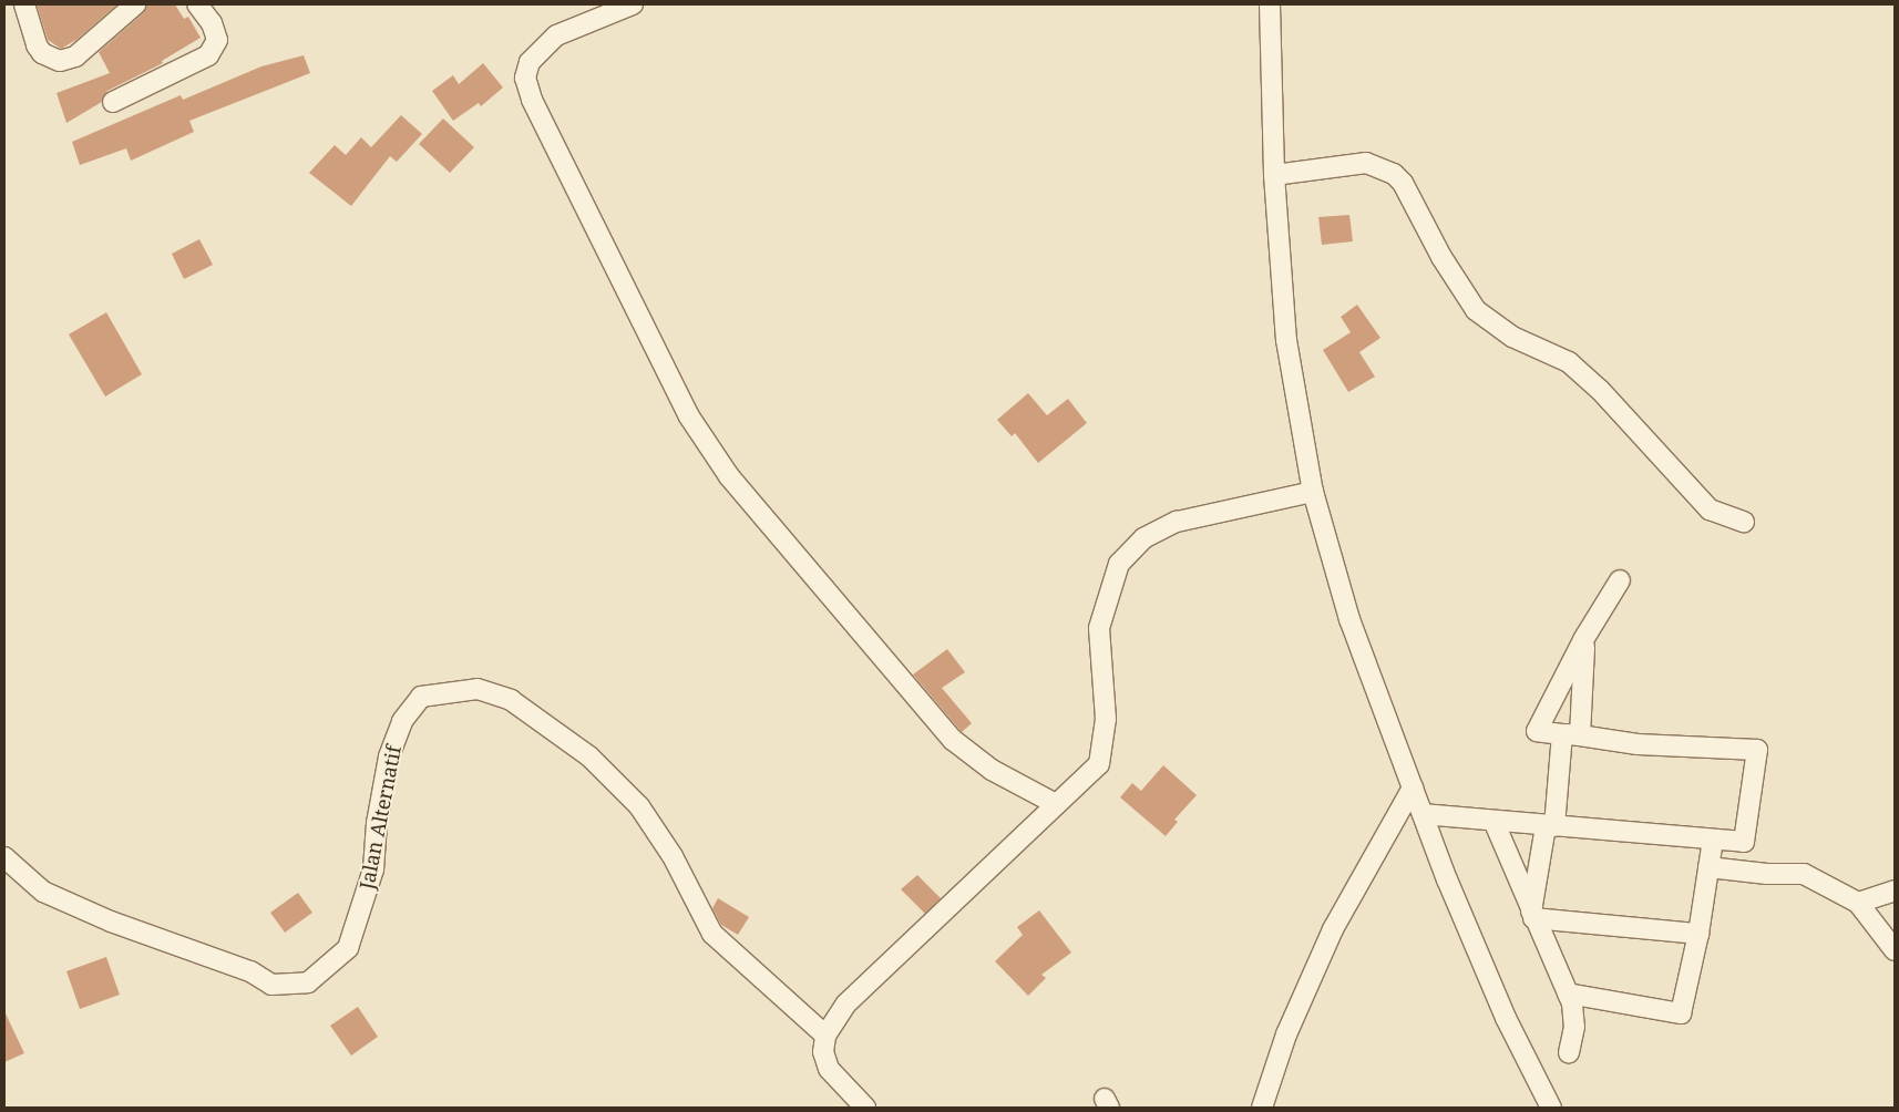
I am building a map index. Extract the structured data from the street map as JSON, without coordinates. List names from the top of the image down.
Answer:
{
  "streets": {
    "street": ["Jalan Alternatif"]
  }
}
